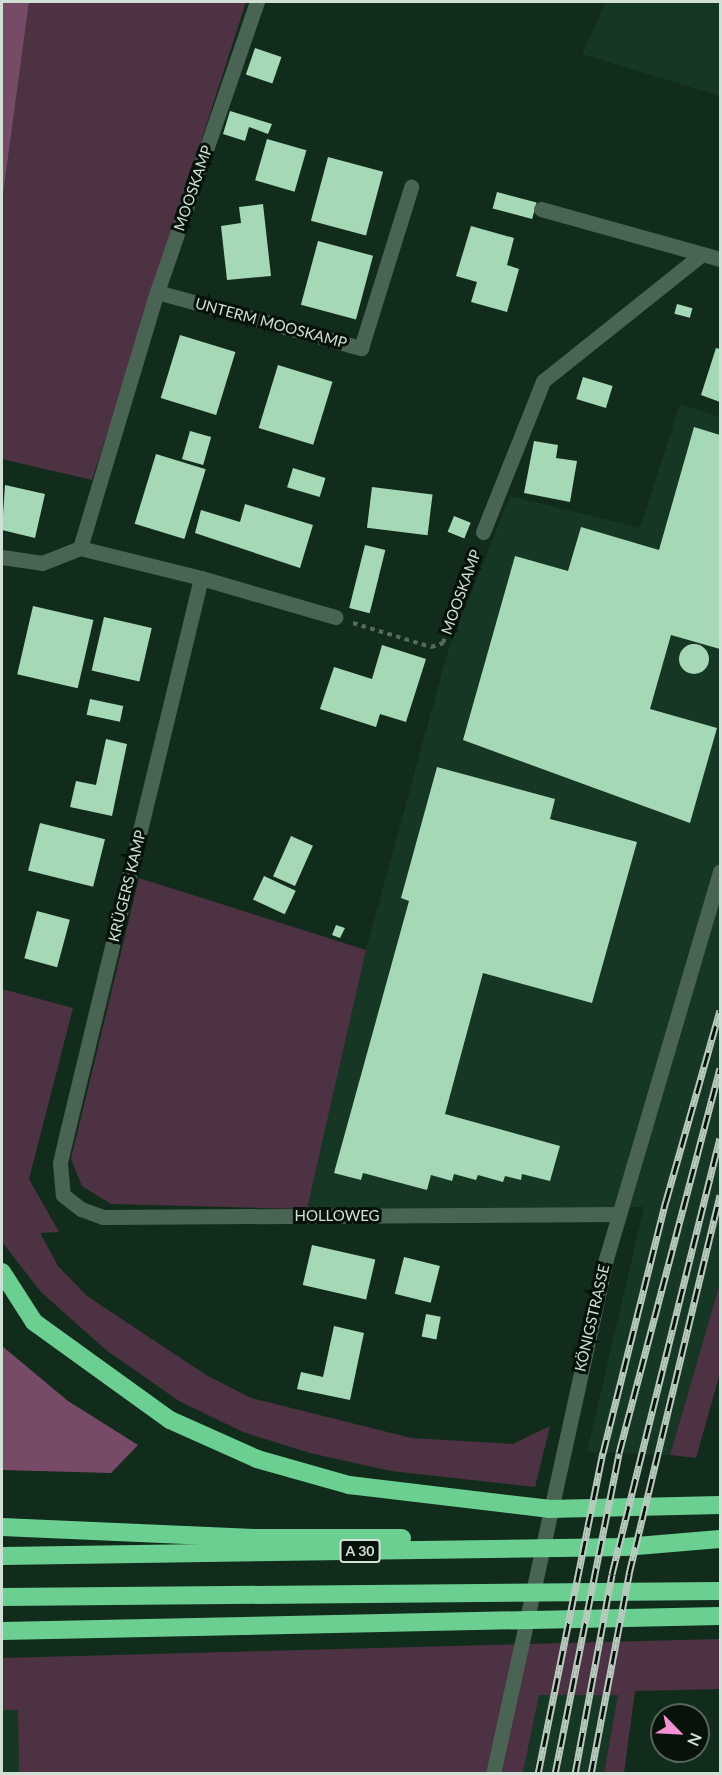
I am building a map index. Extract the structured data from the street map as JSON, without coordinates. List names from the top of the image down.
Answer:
{
  "streets": {
    "highway": ["A 30"],
    "street": [
      "MOOSKAMP",
      "UNTERM MOOSKAMP",
      "KRÜGERS KAMP",
      "HOLLOWEG",
      "KÖNIGSTRASSE"
    ]
  },
  "crossings": [
    ["MOOSKAMP", "UNTERM MOOSKAMP"],
    ["KRÜGERS KAMP", "HOLLOWEG"],
    ["HOLLOWEG", "KÖNIGSTRASSE"]
  ],
  "north": "bottom right"
}
